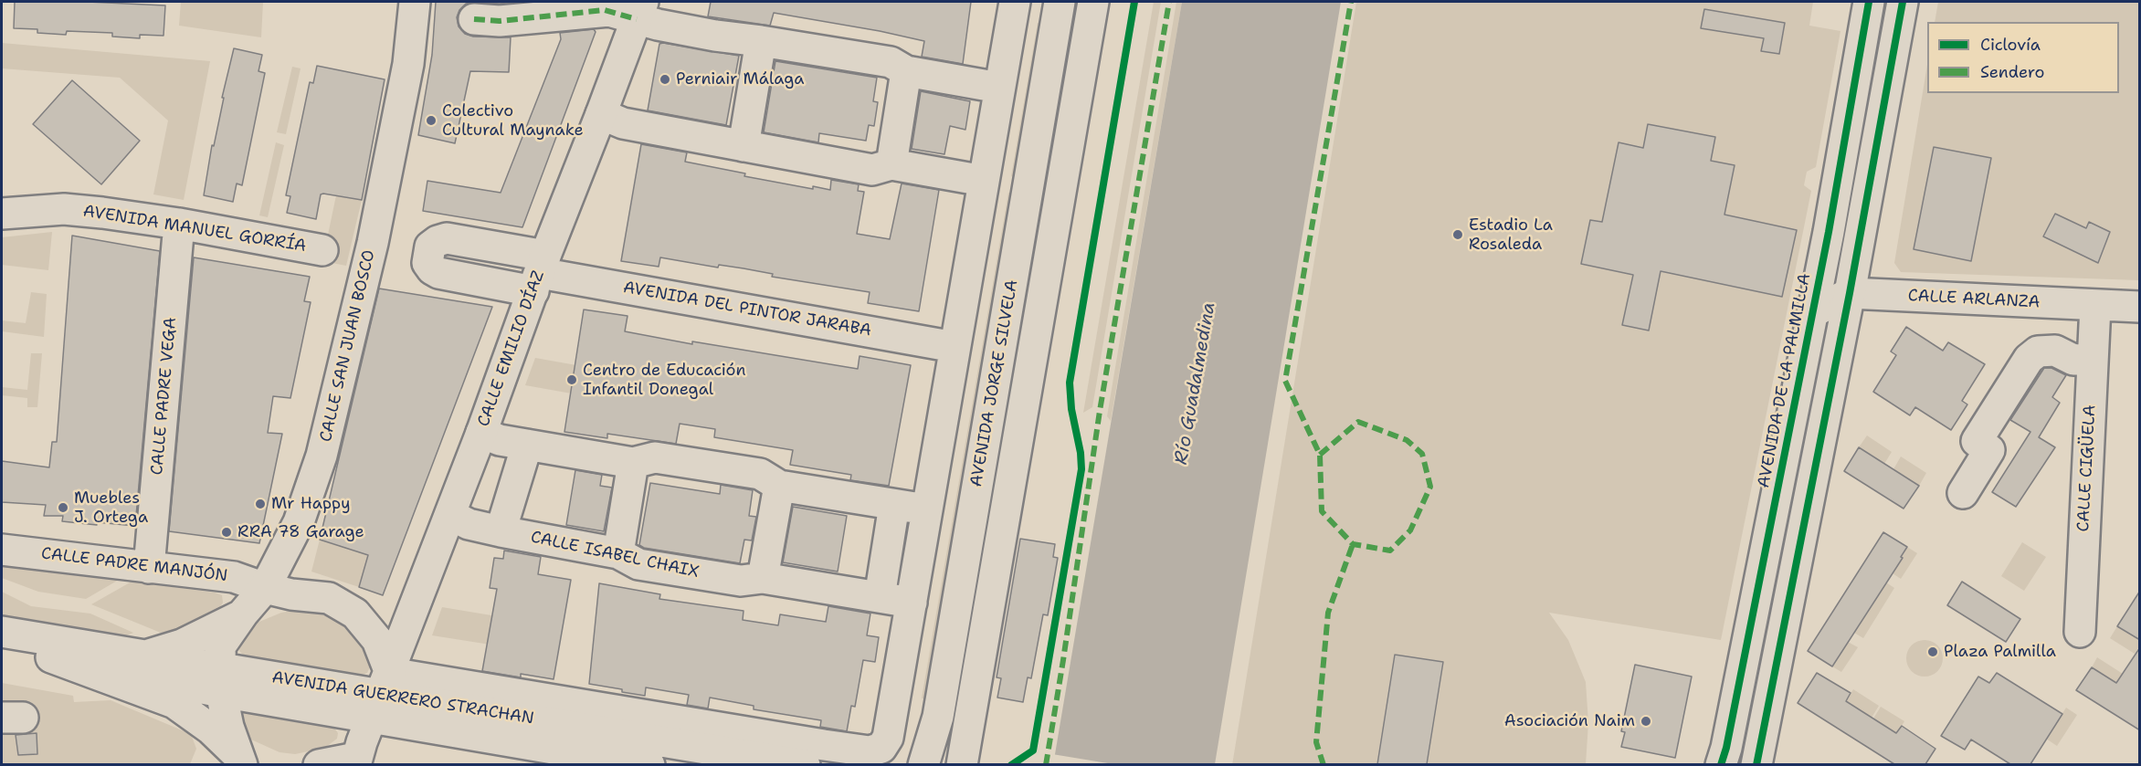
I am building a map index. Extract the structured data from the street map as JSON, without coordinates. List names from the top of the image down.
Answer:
{
  "streets": {
    "main road": [
      "AVENIDA MANUEL GORRÍA",
      "CALLE ARLANZA",
      "AVENIDA DEL PINTOR JARABA",
      "CALLE SAN JUAN BOSCO",
      "CALLE EMILIO DÍAZ",
      "AVENIDA DE LA PALMILLA",
      "AVENIDA JORGE SILVELA",
      "CALLE PADRE VEGA",
      "CALLE CIGÜELA",
      "CALLE ISABEL CHAIX",
      "CALLE PADRE MANJÓN",
      "AVENIDA GUERRERO STRACHAN"
    ]
  },
  "crossings": [
    ["AVENIDA MANUEL GORRÍA", "CALLE PADRE VEGA"],
    ["CALLE ARLANZA", "CALLE CIGÜELA"],
    ["AVENIDA DEL PINTOR JARABA", "CALLE EMILIO DÍAZ"],
    ["CALLE SAN JUAN BOSCO", "CALLE PADRE MANJÓN"],
    ["CALLE SAN JUAN BOSCO", "AVENIDA GUERRERO STRACHAN"],
    ["CALLE EMILIO DÍAZ", "CALLE ISABEL CHAIX"],
    ["CALLE EMILIO DÍAZ", "CALLE PADRE MANJÓN"],
    ["CALLE EMILIO DÍAZ", "AVENIDA GUERRERO STRACHAN"],
    ["CALLE PADRE VEGA", "CALLE PADRE MANJÓN"],
    ["CALLE ISABEL CHAIX", "AVENIDA GUERRERO STRACHAN"],
    ["CALLE PADRE MANJÓN", "AVENIDA GUERRERO STRACHAN"]
  ],
  "water": ["Río Guadalmedina"],
  "places": [
    "Perniair Málaga",
    "Colectivo Cultural Maynake",
    "Estadio La Rosaleda",
    "Centro de Educación Infantil Donegal",
    "Mr Happy",
    "Muebles J. Ortega",
    "RRA 78 Garage",
    "Plaza Palmilla",
    "Asociación Naim"
  ],
  "legend": ["Ciclovía", "Sendero"]
}
